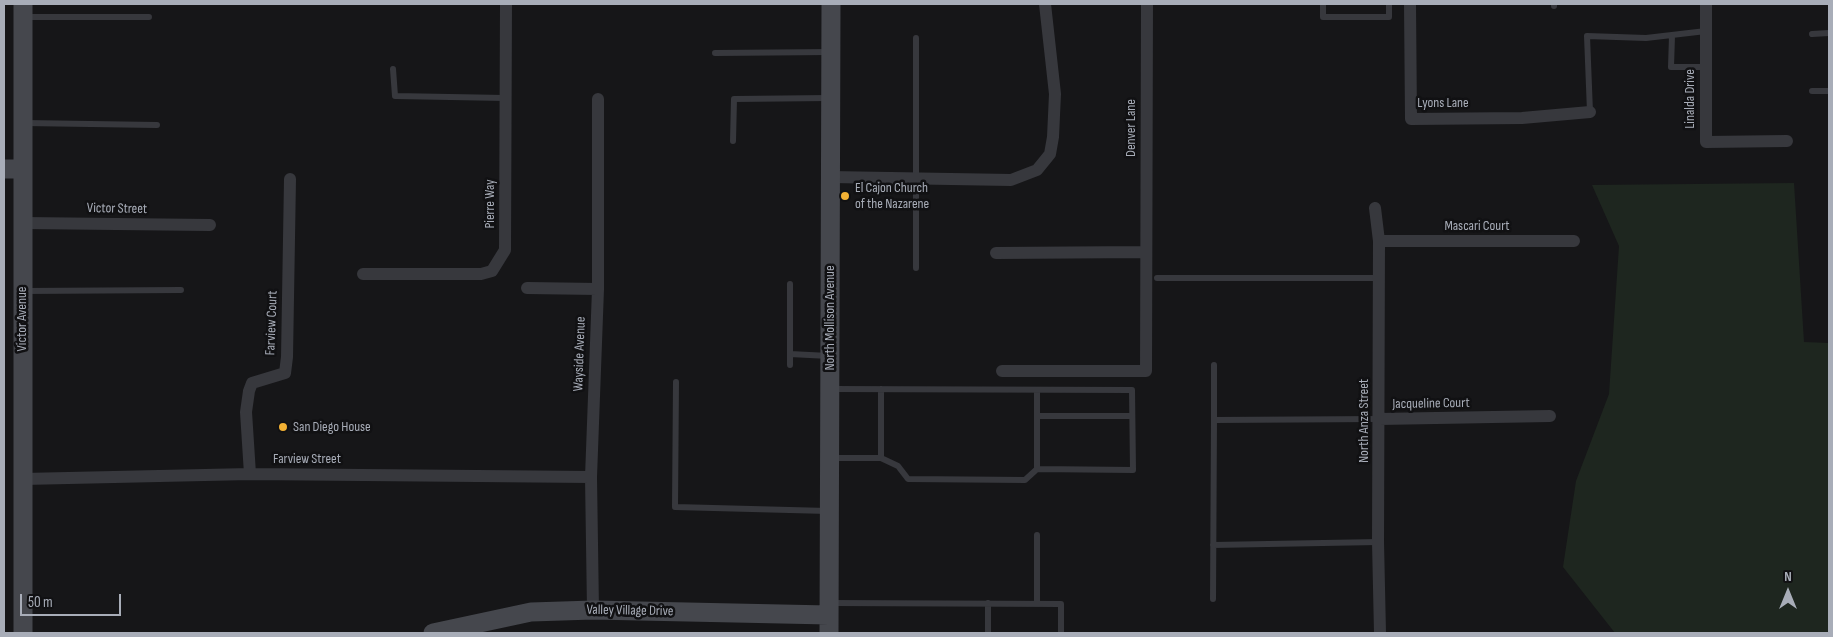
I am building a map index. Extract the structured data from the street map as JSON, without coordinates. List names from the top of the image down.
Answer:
{
  "streets": {
    "street": [
      "Linalda Drive",
      "Lyons Lane",
      "Denver Lane",
      "Pierre Way",
      "Victor Street",
      "Mascari Court",
      "North Mollison Avenue",
      "Victor Avenue",
      "Farview Court",
      "Wayside Avenue",
      "Jacqueline Court",
      "North Anza Street",
      "Farview Street",
      "Valley Village Drive"
    ]
  },
  "crossings": [
    ["Victor Street", "Victor Avenue"],
    ["Mascari Court", "North Anza Street"],
    ["North Mollison Avenue", "Valley Village Drive"],
    ["Victor Avenue", "Farview Street"],
    ["Farview Court", "Farview Street"],
    ["Wayside Avenue", "Farview Street"],
    ["Wayside Avenue", "Valley Village Drive"],
    ["Jacqueline Court", "North Anza Street"]
  ],
  "places": ["El Cajon Church of the Nazarene", "San Diego House"],
  "scale_bar": "50 m",
  "north": "top"
}
